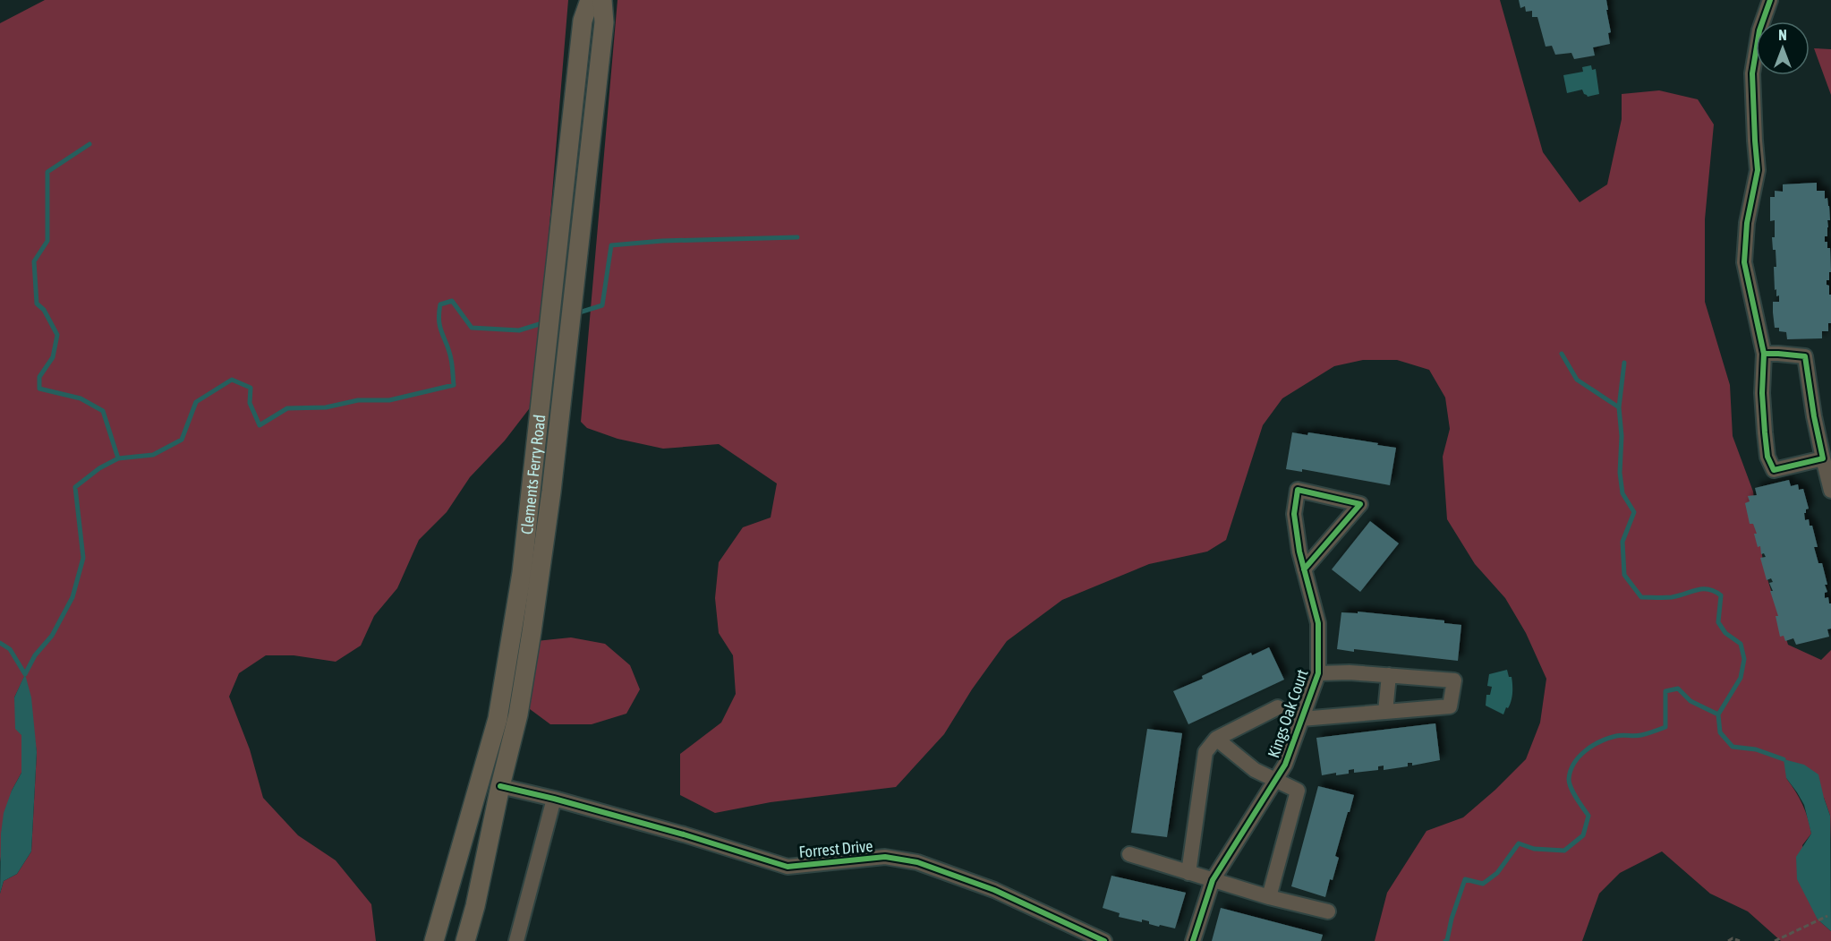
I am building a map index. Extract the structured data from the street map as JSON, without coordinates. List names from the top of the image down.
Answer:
{
  "streets": {
    "main road": ["Clements Ferry Road"],
    "street": ["Kings Oak Court", "Forrest Drive"]
  },
  "crossings": [
    ["Clements Ferry Road", "Forrest Drive"]
  ],
  "north": "top"
}
